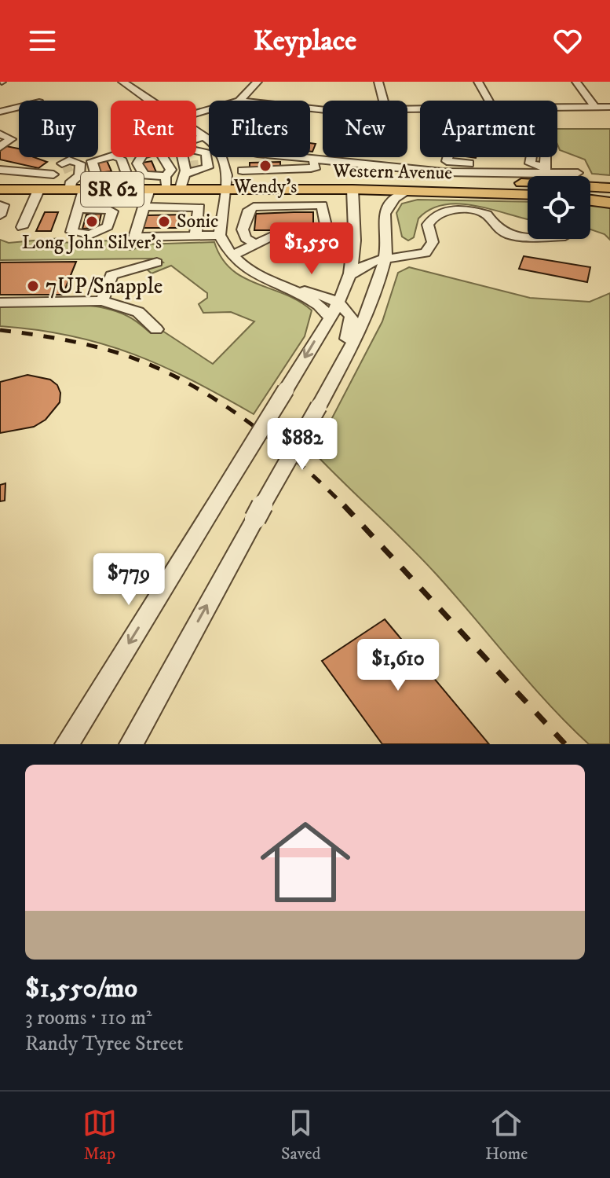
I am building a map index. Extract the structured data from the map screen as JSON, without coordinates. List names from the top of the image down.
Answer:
{
  "streets": {
    "main road": ["Western Avenue", "SR 62"]
  },
  "places": [
    "Wendy's",
    "Long John Silver's",
    "Sonic",
    "7UP/Snapple"
  ],
  "page": {
    "header": "Keyplace",
    "chip": [
      "Buy",
      "Rent",
      "Filters",
      "New",
      "Apartment"
    ],
    "price": [
      "$1,550",
      "$882",
      "$779",
      "$1,610"
    ],
    "list": [
      {
        "name": "$1,550/mo",
        "note": "3 rooms · 110 m² · Randy Tyree Street"
      }
    ],
    "tabs": ["Map", "Saved", "Home"]
  }
}
